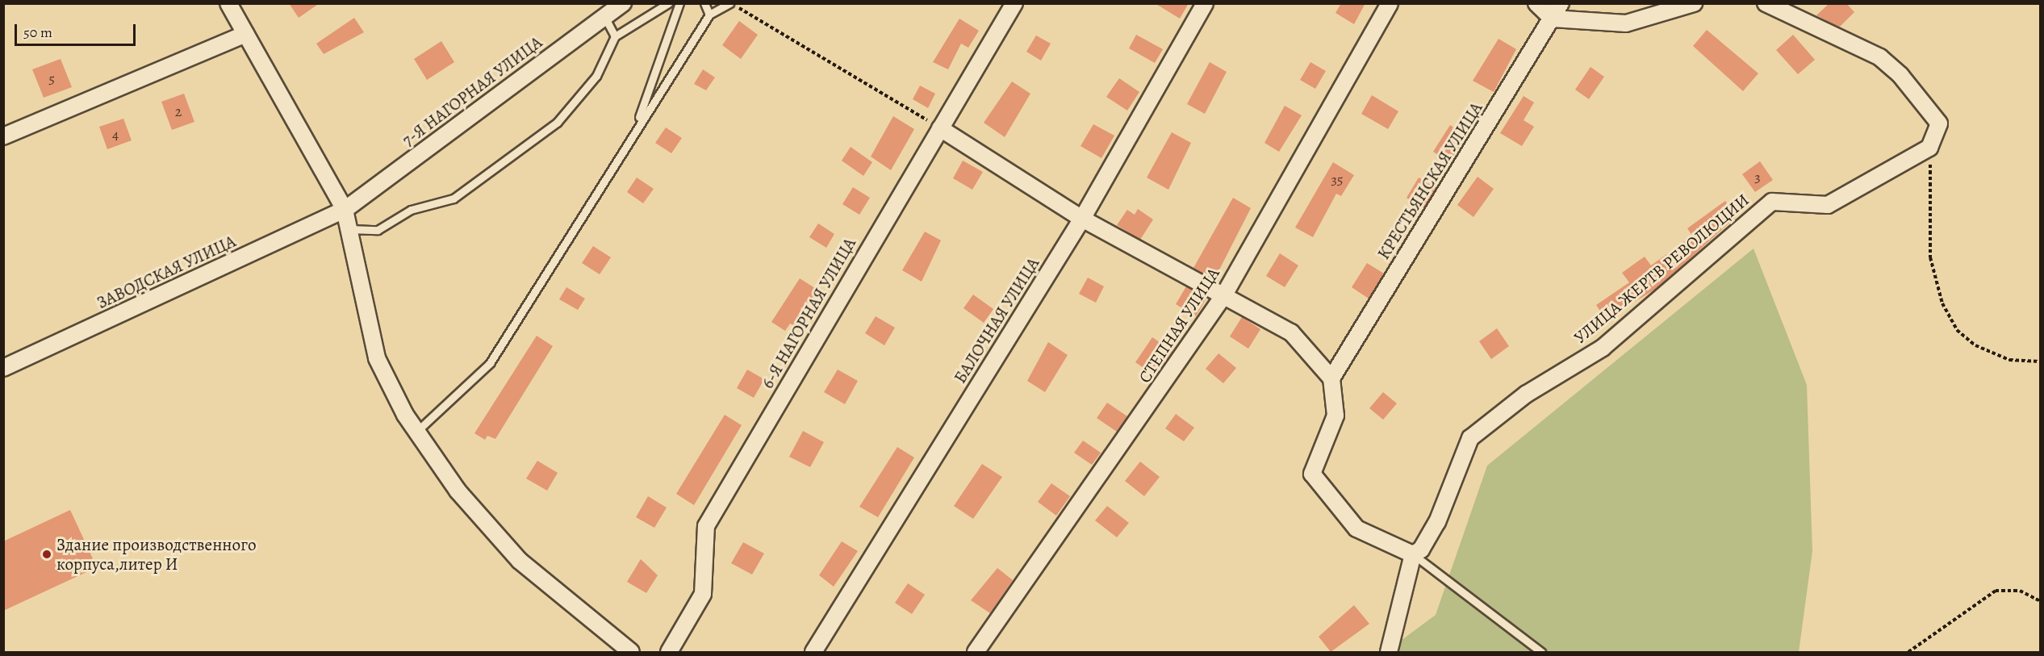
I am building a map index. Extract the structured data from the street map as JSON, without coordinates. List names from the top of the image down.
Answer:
{
  "streets": {
    "street": [
      "7-Я НАГОРНАЯ УЛИЦА",
      "КРЕСТЬЯНСКАЯ УЛИЦА",
      "УЛИЦА ЖЕРТВ РЕВОЛЮЦИИ",
      "ЗАВОДСКАЯ УЛИЦА",
      "6-Я НАГОРНАЯ УЛИЦА",
      "БАЛОЧНАЯ УЛИЦА",
      "СТЕПНАЯ УЛИЦА"
    ]
  },
  "crossings": [
    ["7-Я НАГОРНАЯ УЛИЦА", "ЗАВОДСКАЯ УЛИЦА"]
  ],
  "places": ["Здание производственного корпуса,литер И"],
  "house_numbers": [
    "5",
    "2",
    "4",
    "3",
    "35"
  ],
  "scale_bar": "50 m"
}
